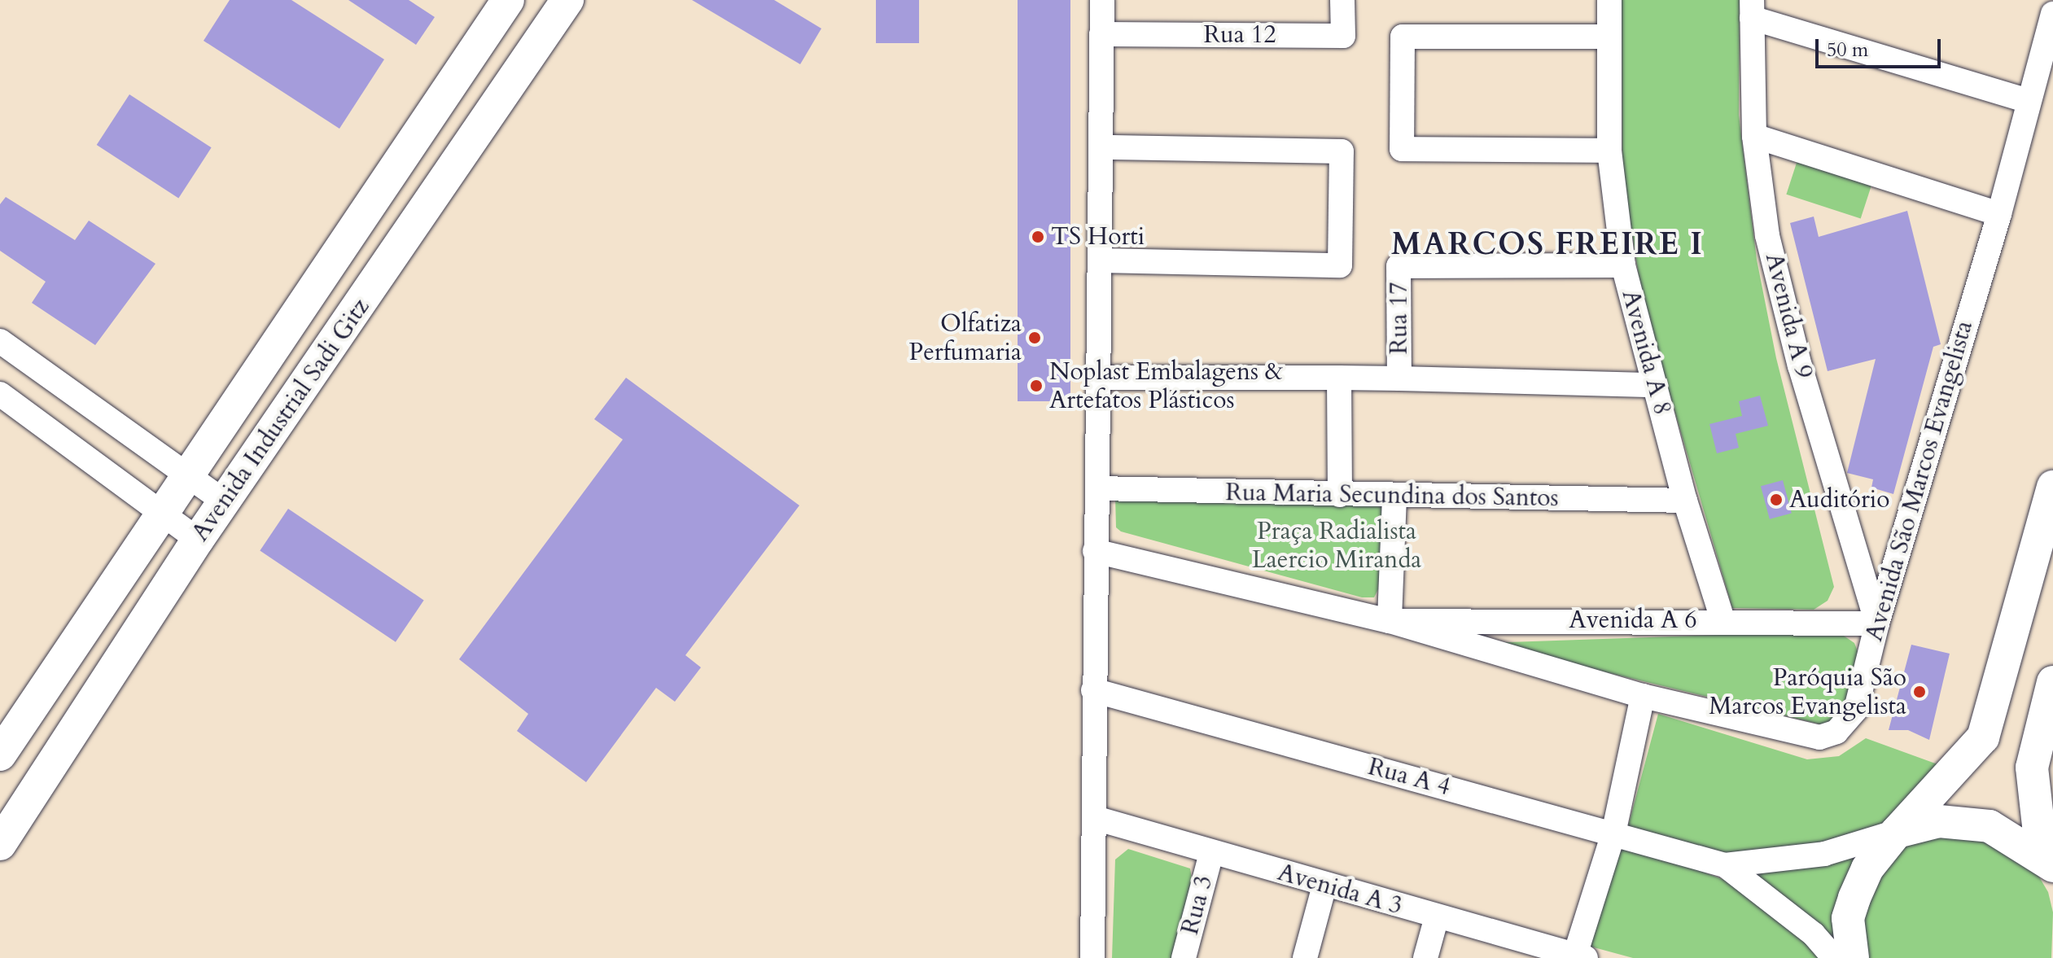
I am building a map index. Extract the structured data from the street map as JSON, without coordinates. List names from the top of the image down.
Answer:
{
  "streets": {
    "main road": ["Avenida Industrial Sadi Gitz"],
    "street": [
      "Rua 12",
      "Avenida A 9",
      "Rua 17",
      "Avenida A 8",
      "Avenida São Marcos Evangelista",
      "Rua Maria Secundina dos Santos",
      "Avenida A 6",
      "Rua A 4",
      "Avenida A 3",
      "Rua 3"
    ]
  },
  "crossings": [
    ["Avenida A 9", "Avenida São Marcos Evangelista"],
    ["Avenida A 9", "Avenida A 6"],
    ["Rua 17", "Avenida A 8"],
    ["Avenida A 8", "Rua Maria Secundina dos Santos"],
    ["Avenida A 8", "Avenida A 6"],
    ["Avenida São Marcos Evangelista", "Avenida A 6"],
    ["Avenida A 3", "Rua 3"]
  ],
  "districts": ["MARCOS FREIRE I"],
  "parks": ["Praça Radialista Laercio Miranda"],
  "places": [
    "TS Horti",
    "Olfatiza Perfumaria",
    "Noplast Embalagens & Artefatos Plásticos",
    "Auditório",
    "Paróquia São Marcos Evangelista"
  ],
  "scale_bar": "50 m"
}
